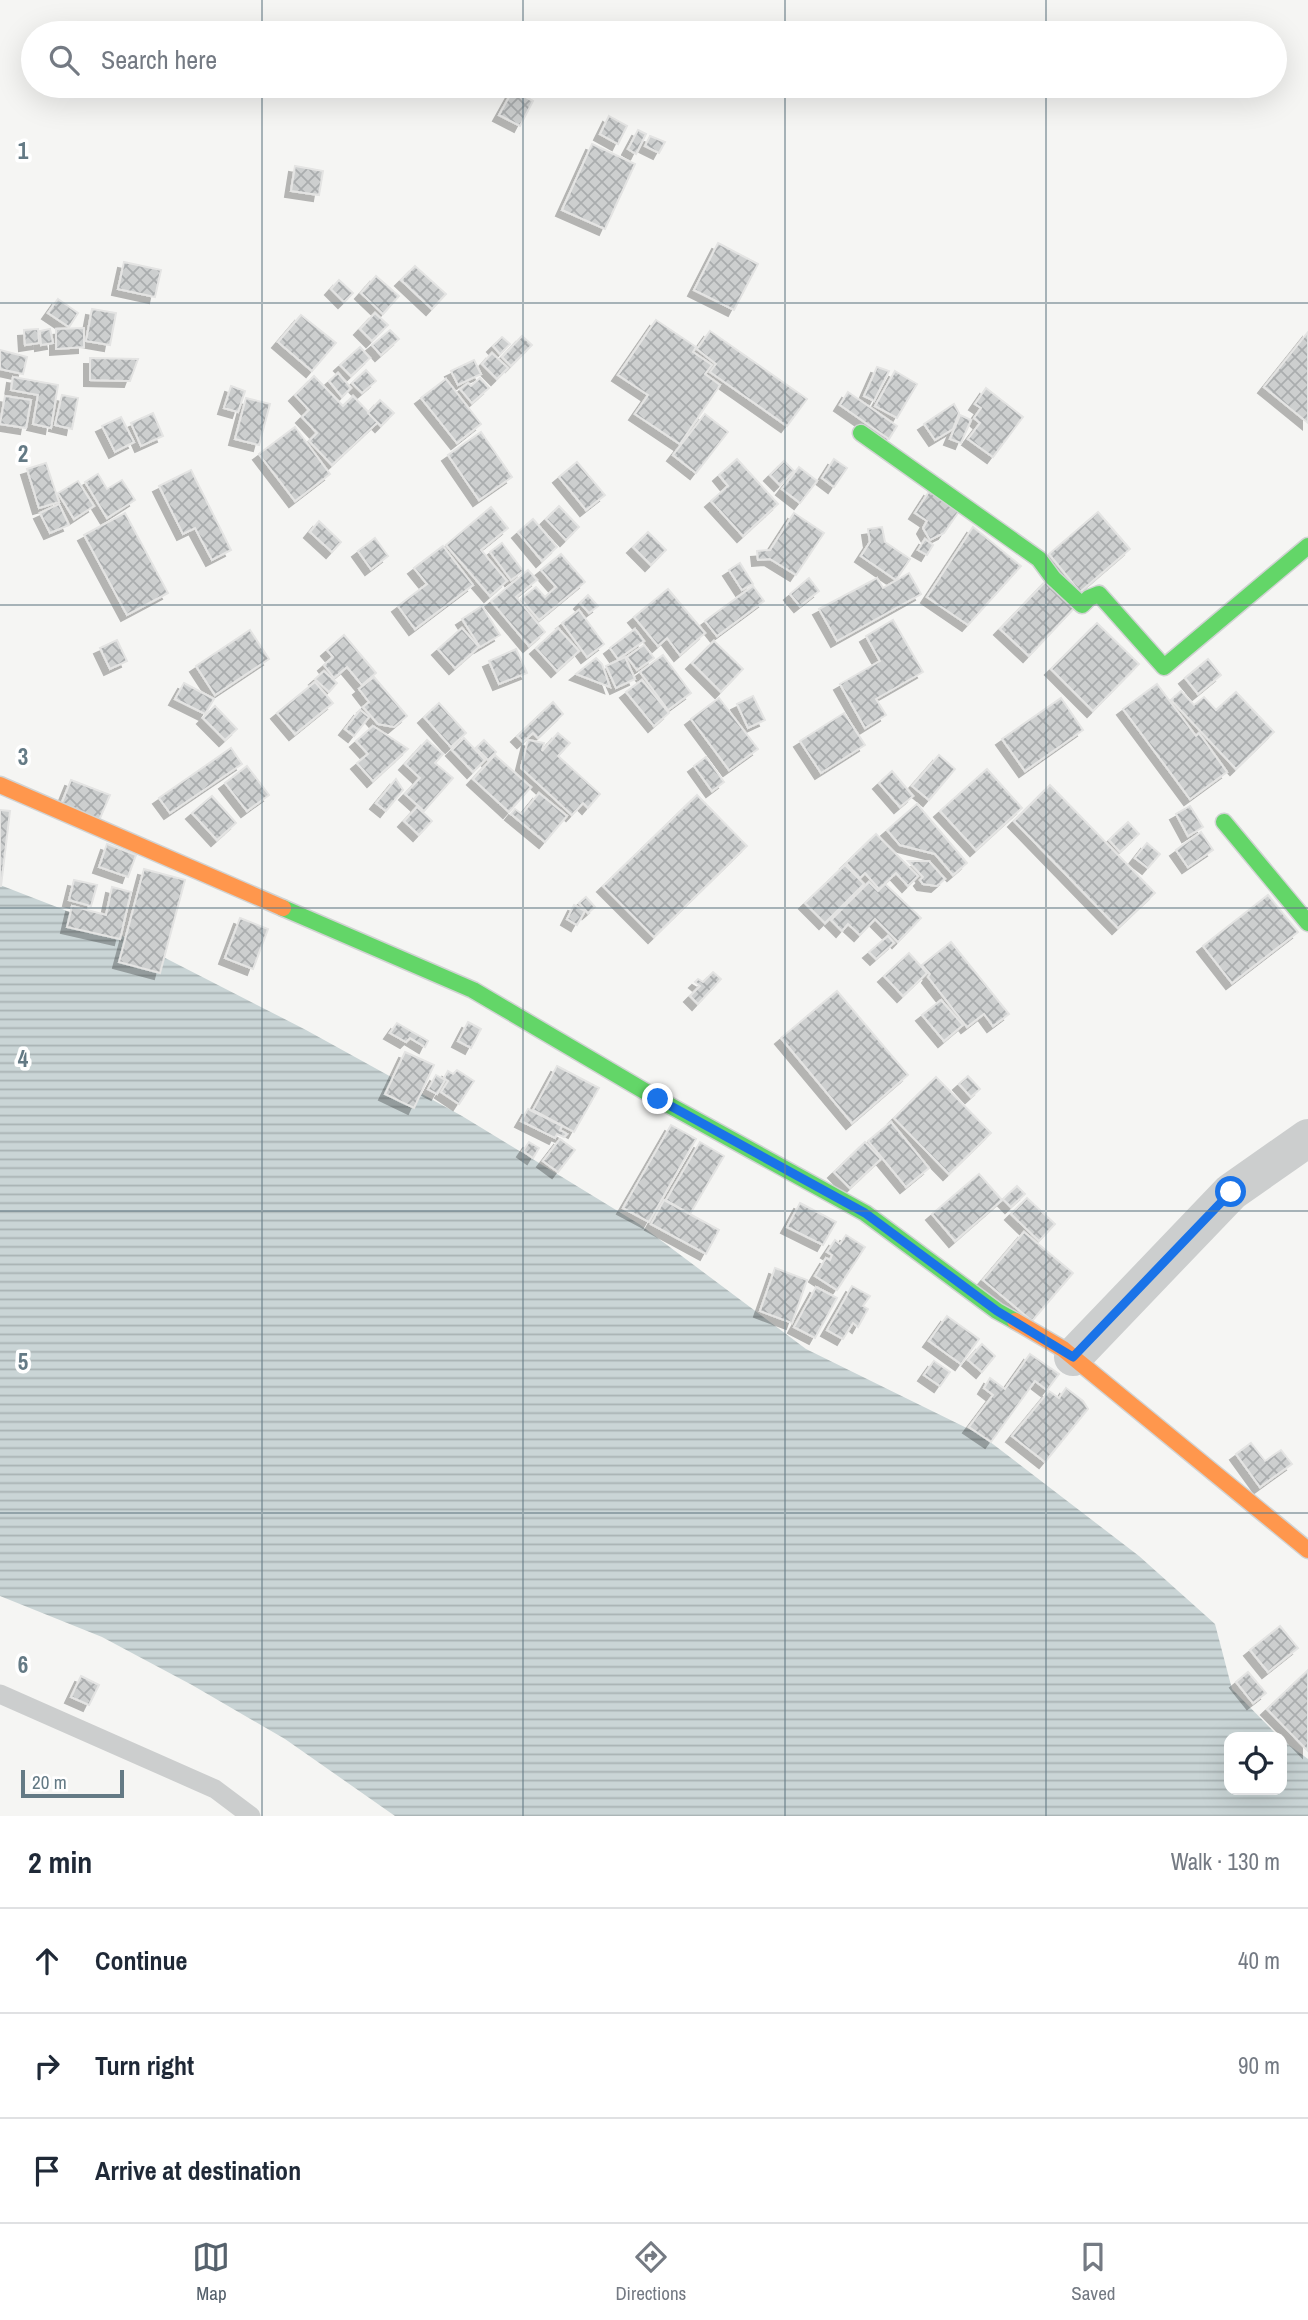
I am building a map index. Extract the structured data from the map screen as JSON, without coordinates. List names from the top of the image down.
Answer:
{
  "scale_bar": "20 m",
  "page": {
    "search": "Search here",
    "scale": "20 m",
    "heading": ["2 min", "Walk · 130 m"],
    "list": [
      ["Continue", "40 m"],
      ["Turn right", "90 m"],
      "Arrive at destination"
    ],
    "nav": ["Map", "Directions", "Saved"]
  },
  "grid": {
    "rows": [
      "1",
      "2",
      "3",
      "4",
      "5",
      "6"
    ]
  }
}
